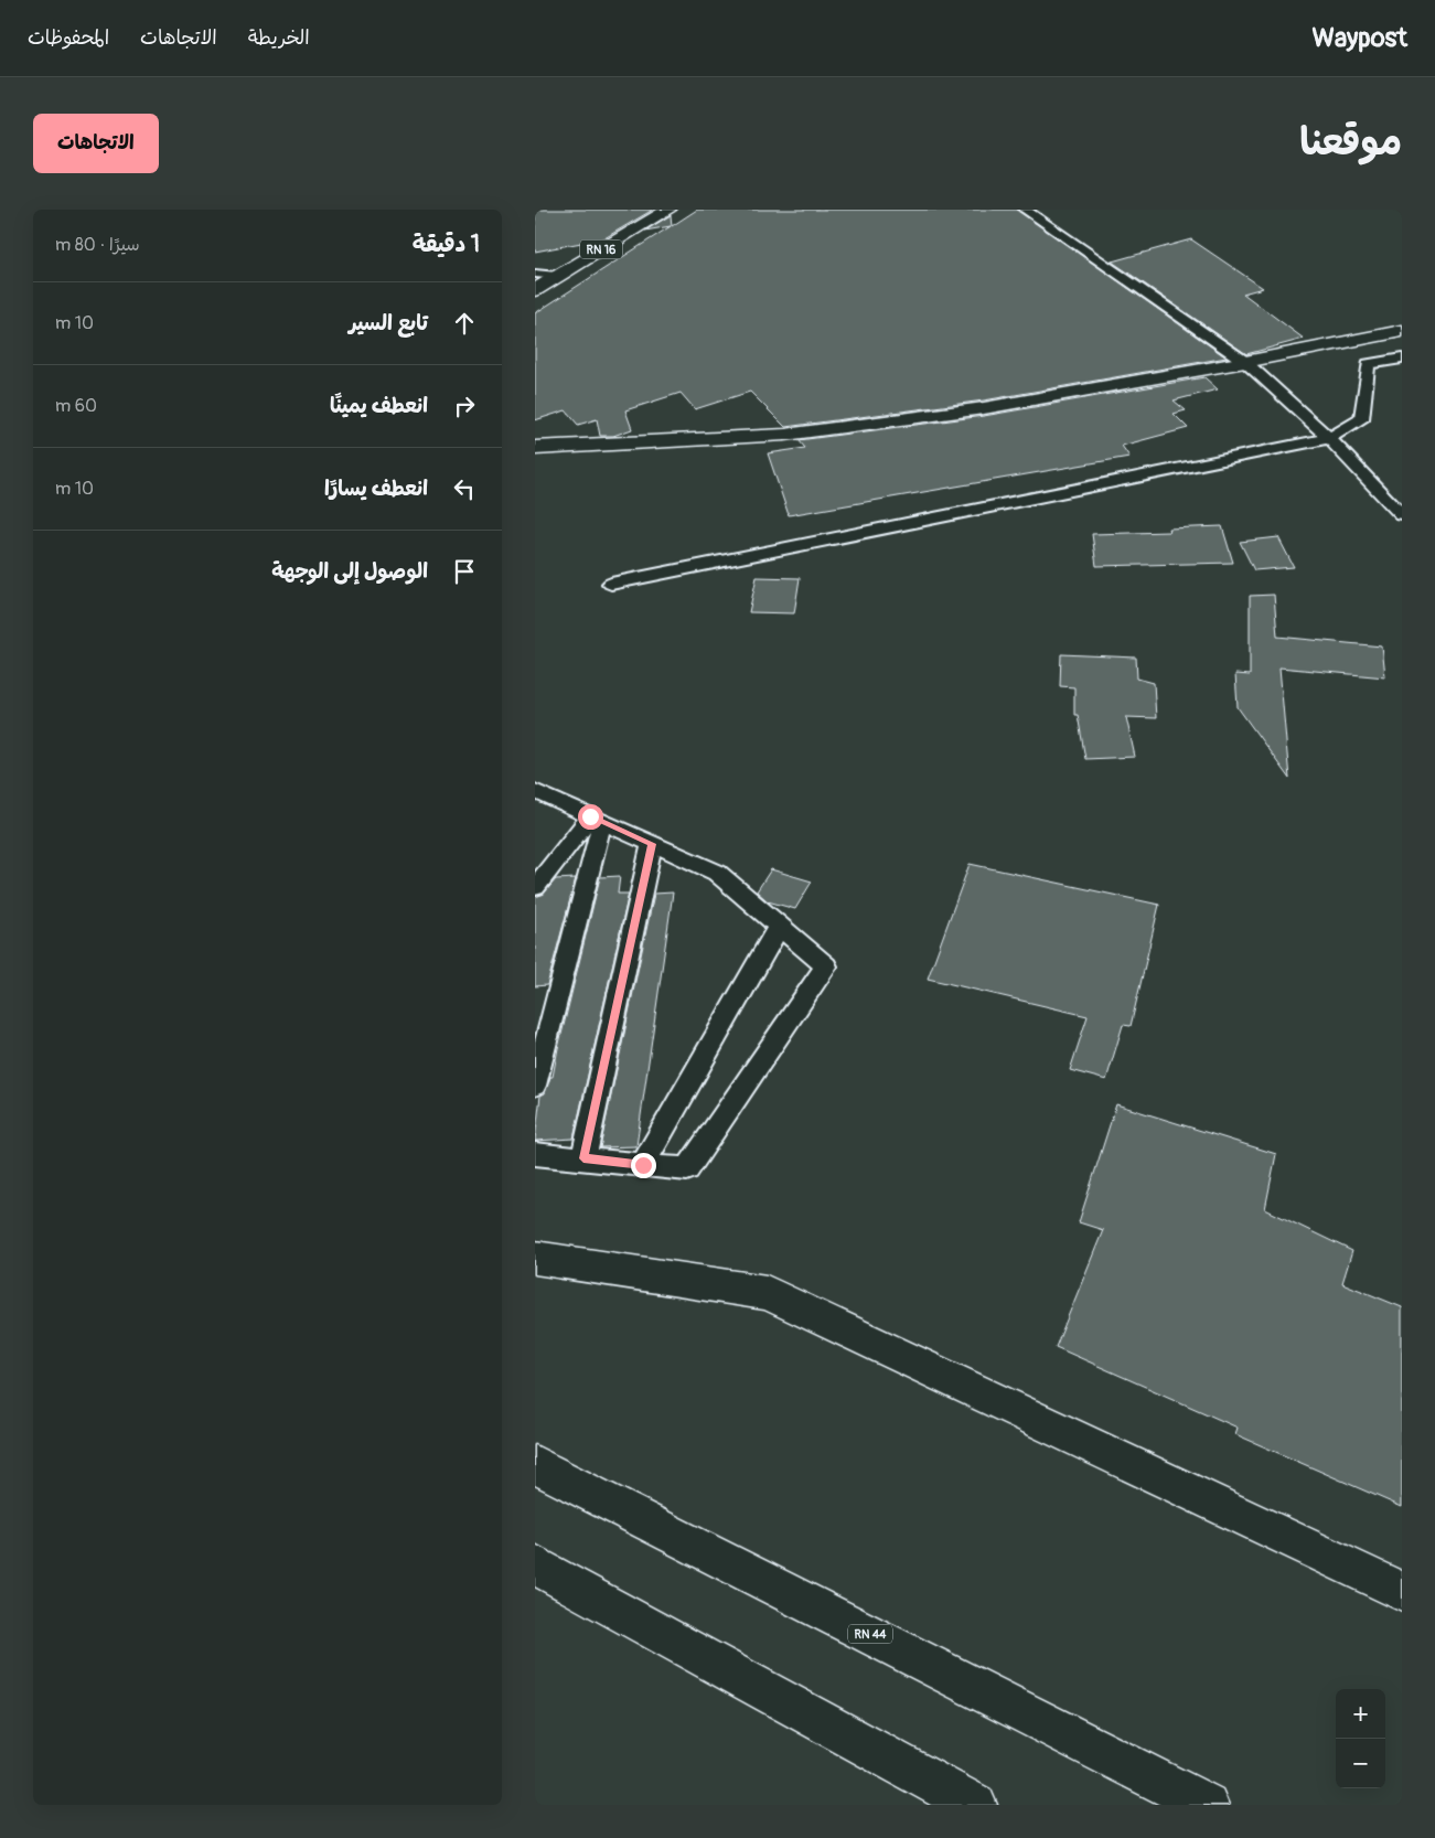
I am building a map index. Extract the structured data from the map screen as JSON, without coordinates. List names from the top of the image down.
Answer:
{
  "streets": {
    "main road": ["RN 16", "RN 44"]
  },
  "page": {
    "header": "Waypost",
    "nav": ["الخريطة", "الاتجاهات", "المحفوظات"],
    "title": "موقعنا",
    "buttons": "الاتجاهات",
    "heading": ["1 دقيقة", "سيرًا · 80 m"],
    "list": [
      ["تابع السير", "10 m"],
      ["انعطف يمينًا", "60 m"],
      ["انعطف يسارًا", "10 m"],
      "الوصول إلى الوجهة"
    ],
    "map_buttons": ["+", "−"]
  }
}
